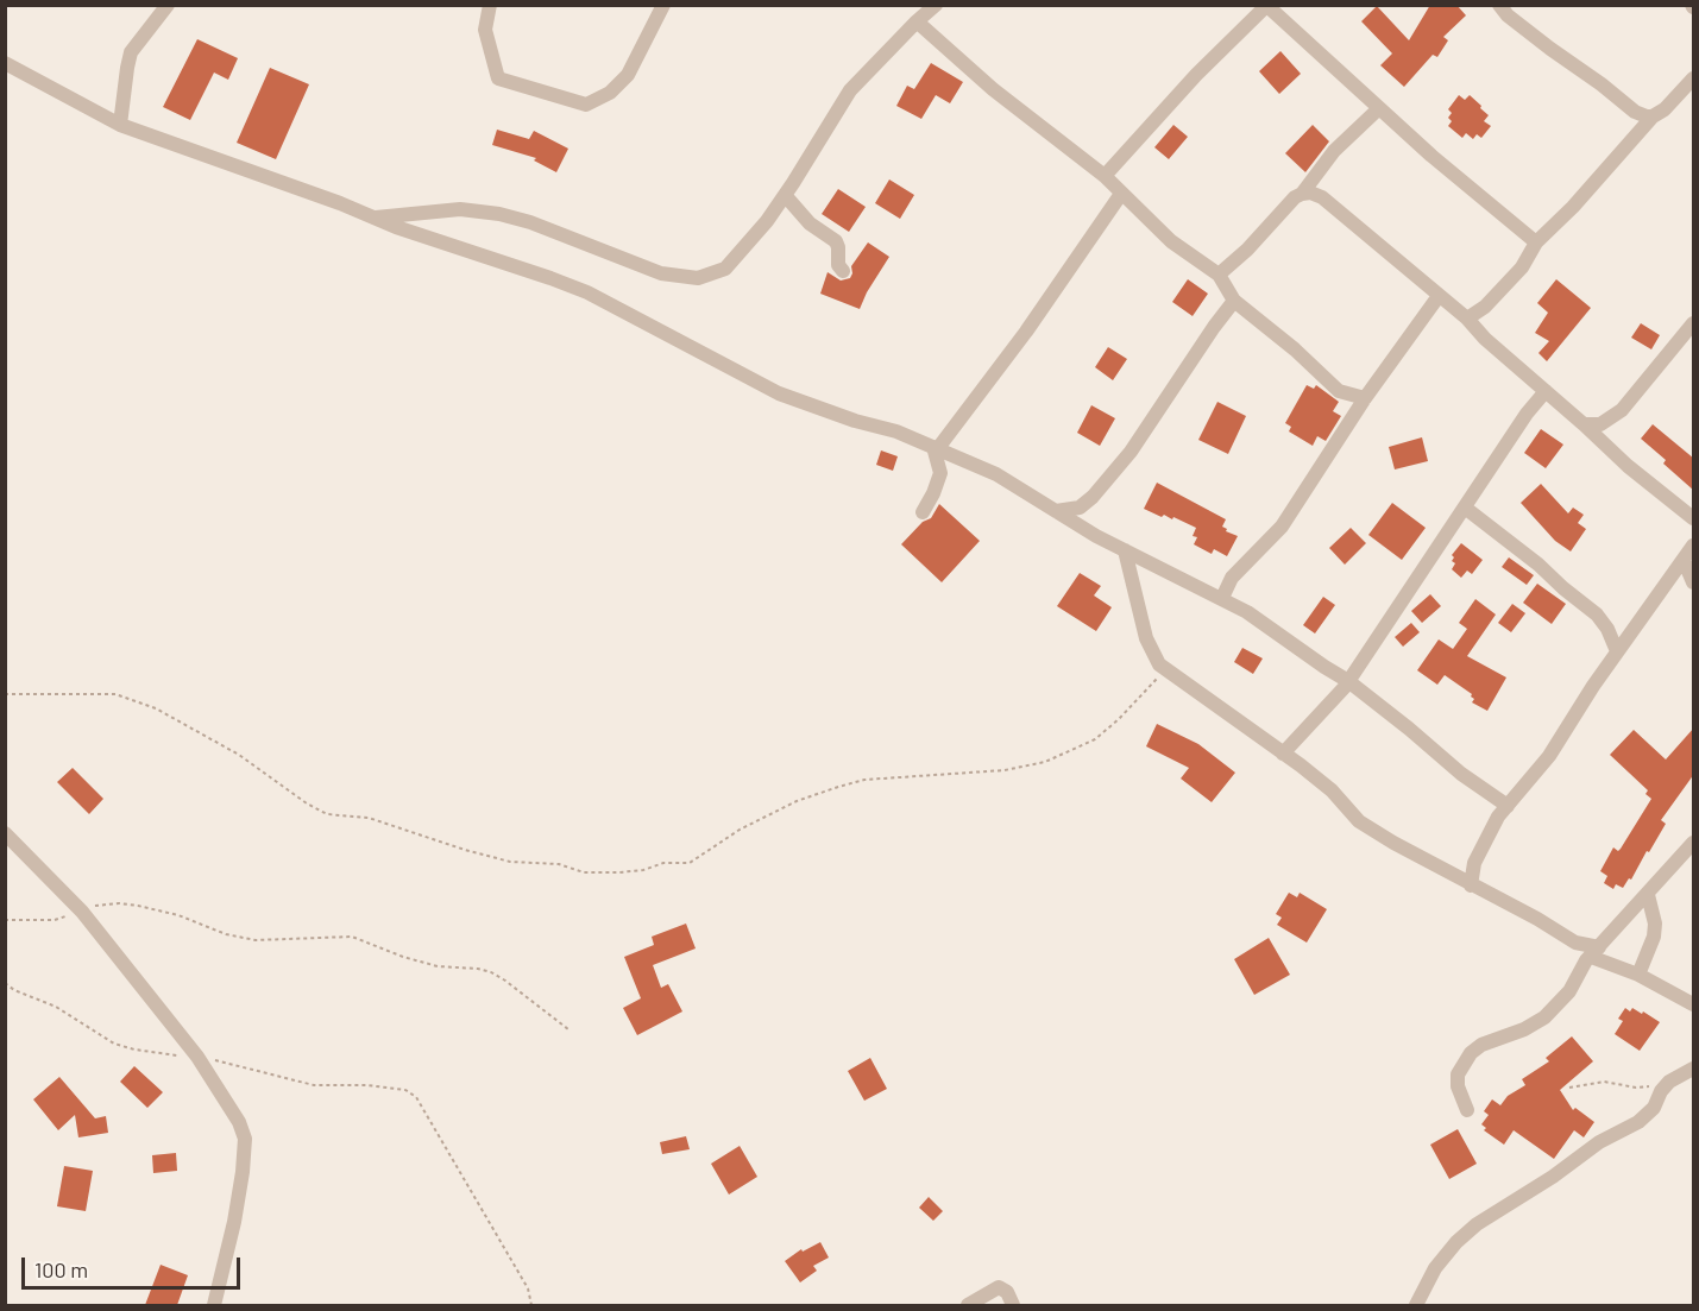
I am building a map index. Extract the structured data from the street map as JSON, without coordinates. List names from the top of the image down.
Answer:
{
  "scale_bar": "100 m"
}
